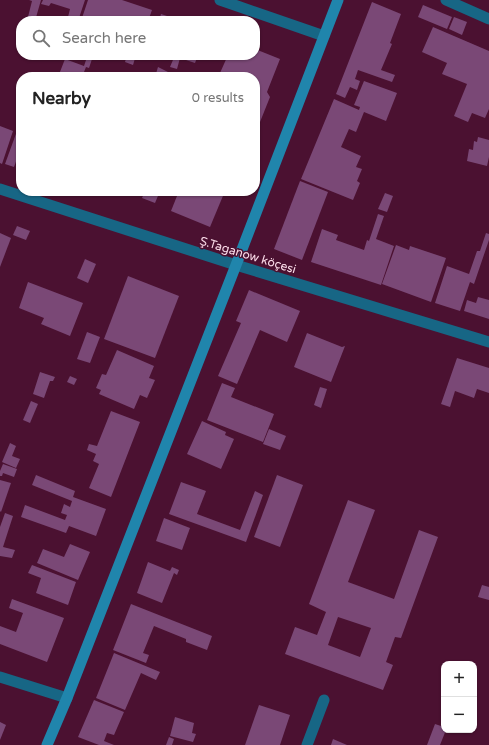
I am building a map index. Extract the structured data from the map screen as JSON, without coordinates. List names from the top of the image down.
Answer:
{
  "streets": {
    "street": ["Ş.Taganow köçesi"]
  },
  "page": {
    "search": "Search here",
    "heading": ["Nearby", "0 results"],
    "map_buttons": ["+", "−"]
  }
}
